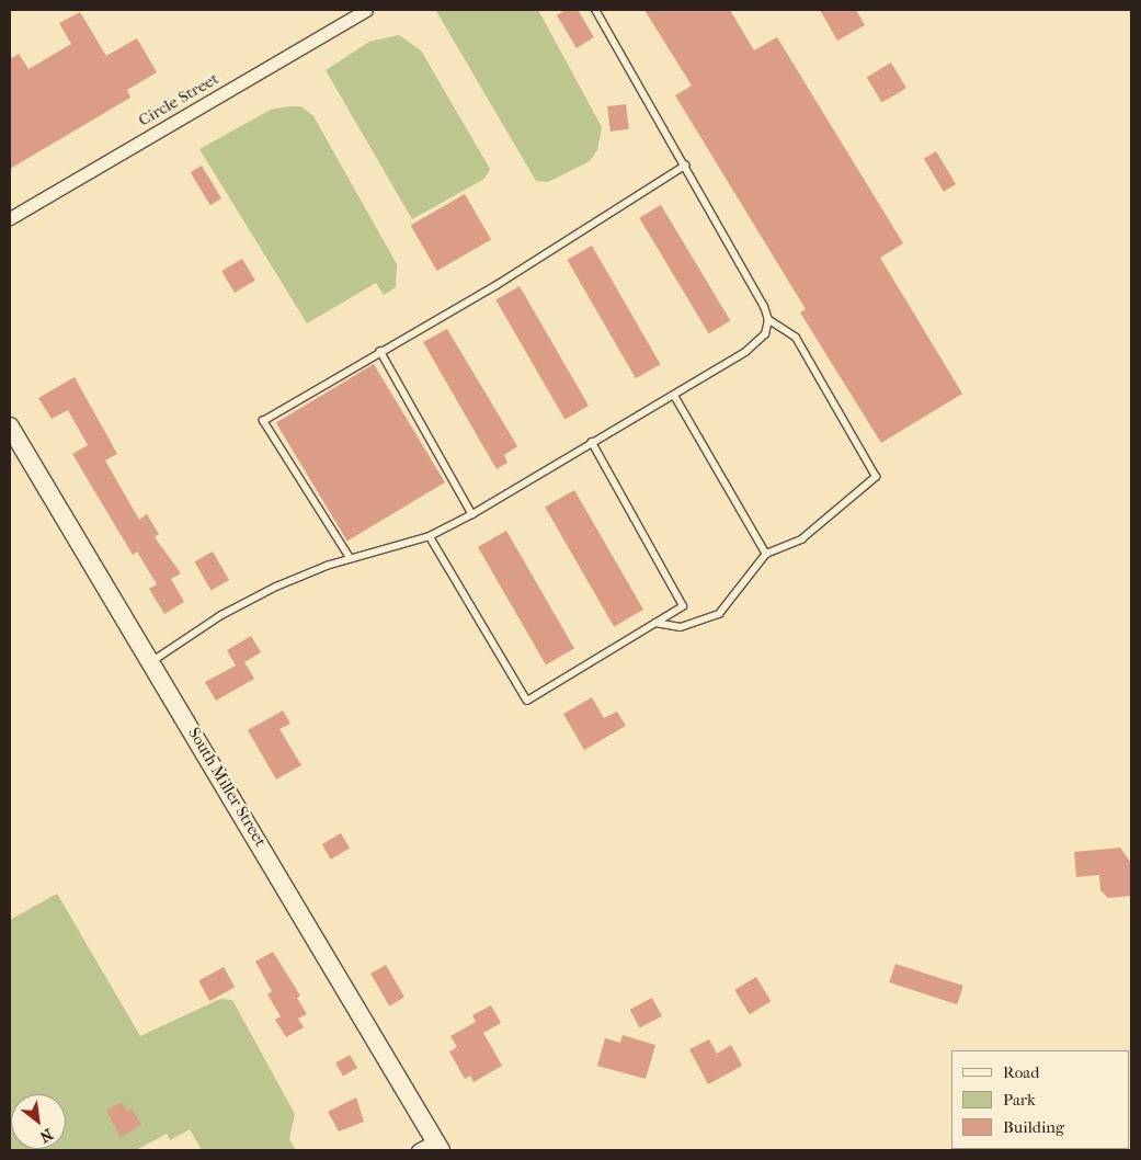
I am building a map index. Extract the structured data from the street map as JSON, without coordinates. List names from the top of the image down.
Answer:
{
  "streets": {
    "street": ["Circle Street", "South Miller Street"]
  },
  "legend": ["Road", "Park", "Building"],
  "north": "bottom right"
}
